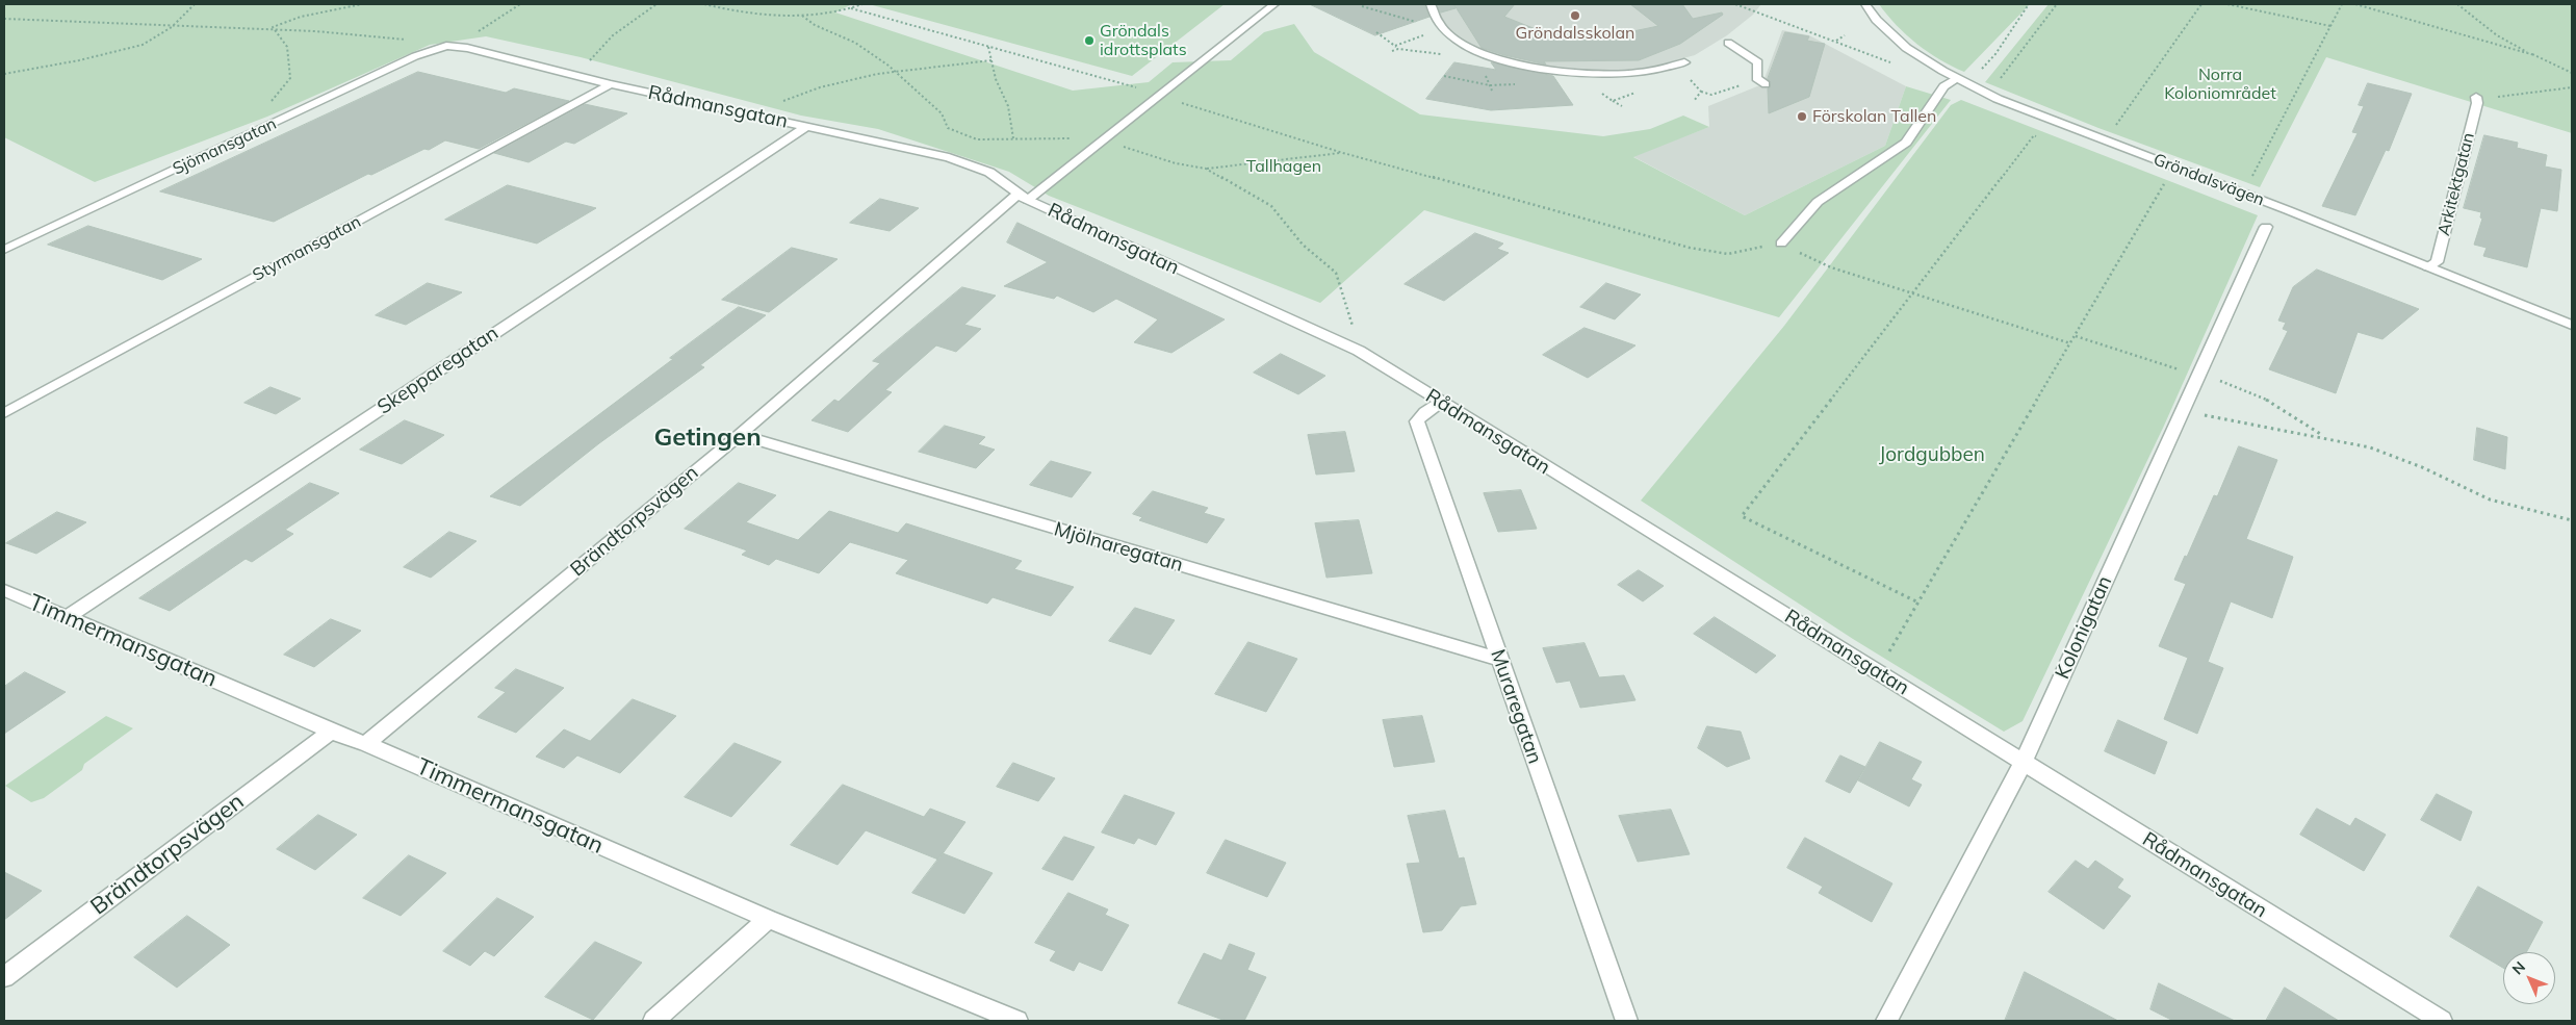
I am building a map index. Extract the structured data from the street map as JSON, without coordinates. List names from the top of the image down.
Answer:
{
  "streets": {
    "street": [
      "Rådmansgatan",
      "Sjömansgatan",
      "Gröndalsvägen",
      "Arkitektgatan",
      "Styrmansgatan",
      "Skepparegatan",
      "Brändtorpsvägen",
      "Mjölnaregatan",
      "Kolonigatan",
      "Timmermansgatan",
      "Muraregatan"
    ]
  },
  "crossings": [
    ["Rådmansgatan", "Sjömansgatan"],
    ["Rådmansgatan", "Styrmansgatan"],
    ["Rådmansgatan", "Skepparegatan"],
    ["Rådmansgatan", "Brändtorpsvägen"],
    ["Rådmansgatan", "Kolonigatan"],
    ["Rådmansgatan", "Muraregatan"],
    ["Gröndalsvägen", "Arkitektgatan"],
    ["Skepparegatan", "Timmermansgatan"],
    ["Brändtorpsvägen", "Mjölnaregatan"],
    ["Brändtorpsvägen", "Timmermansgatan"],
    ["Mjölnaregatan", "Muraregatan"]
  ],
  "districts": ["Getingen"],
  "parks": ["Norra Koloniområdet", "Tallhagen", "Jordgubben"],
  "places": ["Gröndalsskolan", "Gröndals idrottsplats", "Förskolan Tallen"],
  "north": "top left"
}
